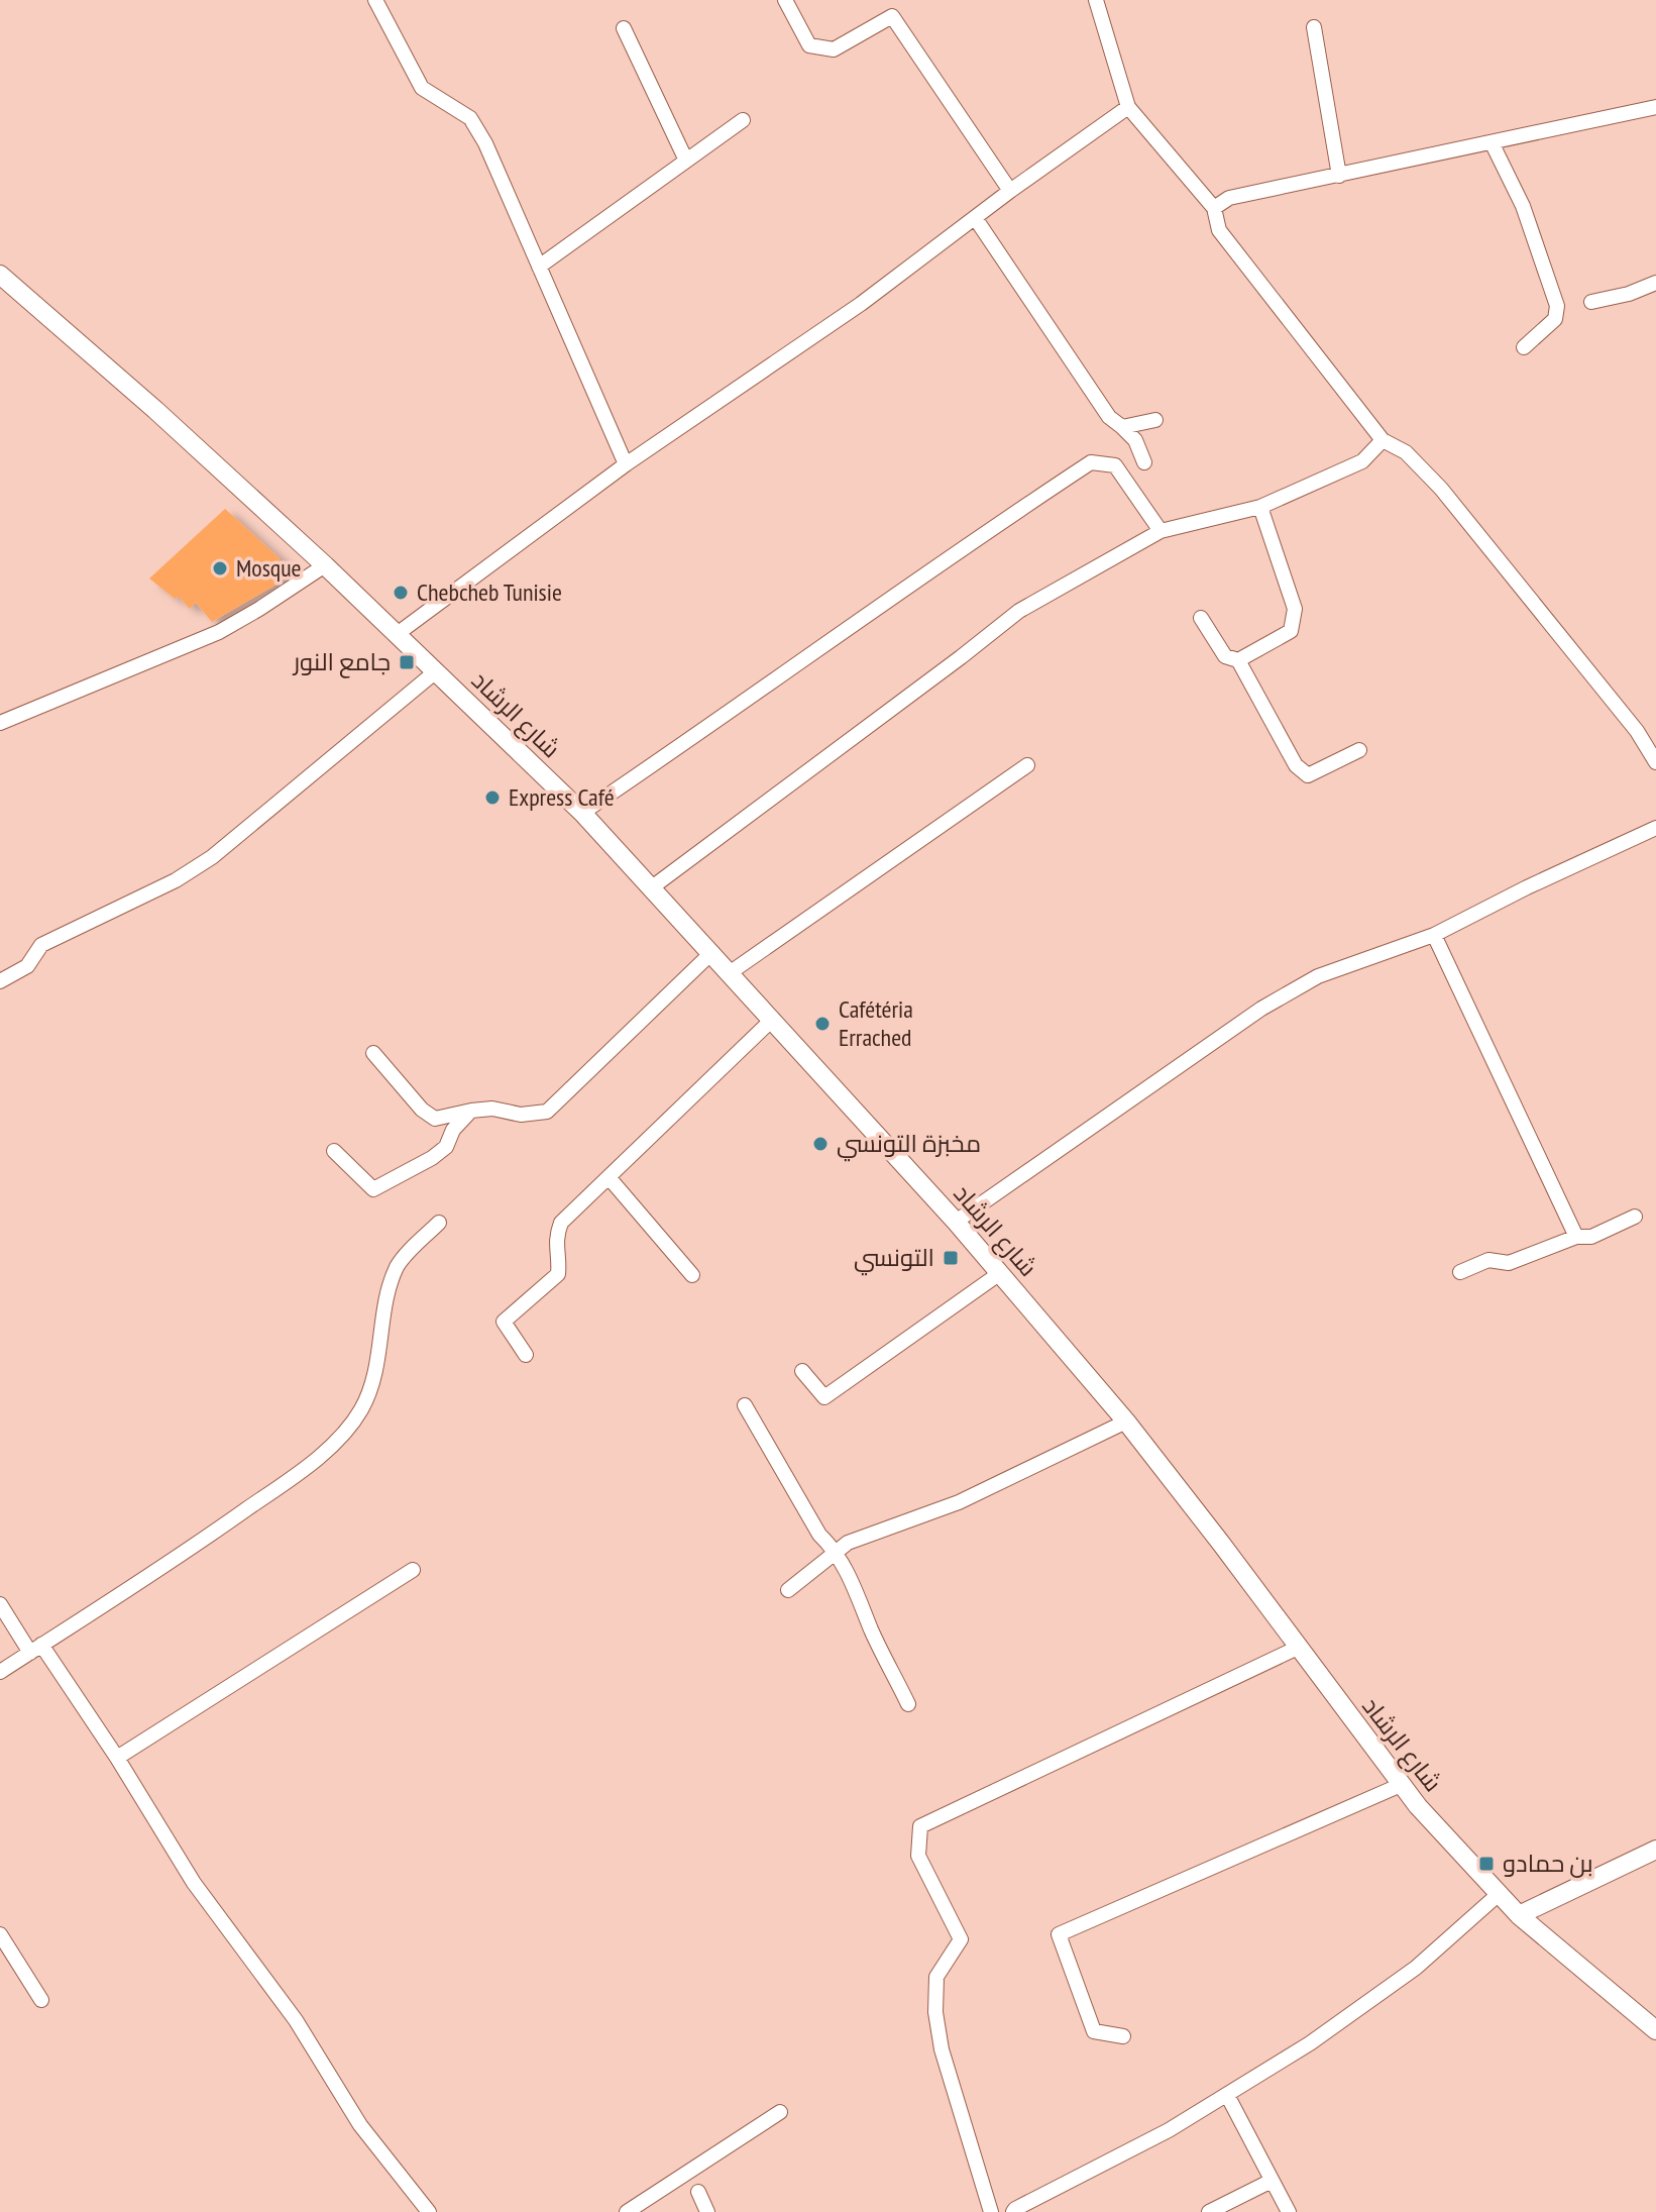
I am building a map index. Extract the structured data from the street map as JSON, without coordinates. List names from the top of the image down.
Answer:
{
  "streets": {
    "street": ["شارع الرشاد"]
  },
  "places": {
    "other": [
      "Mosque",
      "Chebcheb Tunisie",
      "Express Café",
      "Cafétéria Errached",
      "مخبزة التونسي"
    ],
    "transit": ["جامع النور", "التونسي", "بن حمادو"]
  }
}
